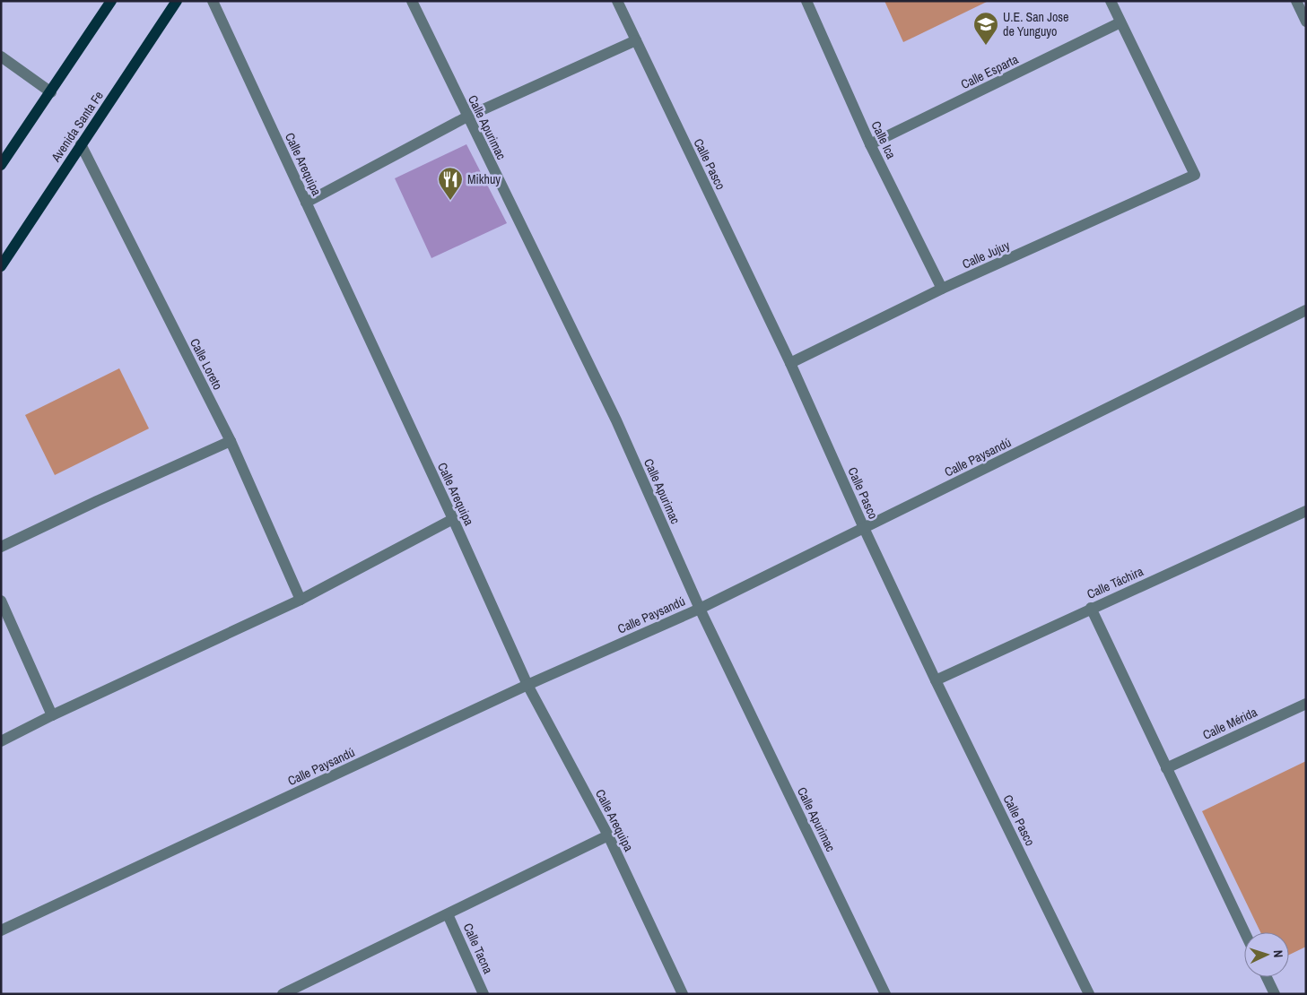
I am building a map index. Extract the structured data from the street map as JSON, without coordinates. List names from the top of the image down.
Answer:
{
  "streets": {
    "main road": ["Avenida Santa Fe"],
    "street": [
      "Calle Esparta",
      "Calle Apurimac",
      "Calle Ica",
      "Calle Arequipa",
      "Calle Pasco",
      "Calle Jujuy",
      "Calle Loreto",
      "Calle Paysandú",
      "Calle Táchira",
      "Calle Mérida",
      "Calle Tacna"
    ]
  },
  "crossings": [
    ["Calle Esparta", "Calle Ica"],
    ["Calle Esparta", "Calle Jujuy"],
    ["Avenida Santa Fe", "Calle Loreto"],
    ["Calle Apurimac", "Calle Paysandú"],
    ["Calle Ica", "Calle Jujuy"],
    ["Calle Arequipa", "Calle Paysandú"],
    ["Calle Pasco", "Calle Jujuy"],
    ["Calle Pasco", "Calle Paysandú"],
    ["Calle Pasco", "Calle Táchira"]
  ],
  "places": {
    "school or university": ["U.E. San Jose de Yunguyo"],
    "restaurant": ["Mikhuy"]
  },
  "north": "right"
}
